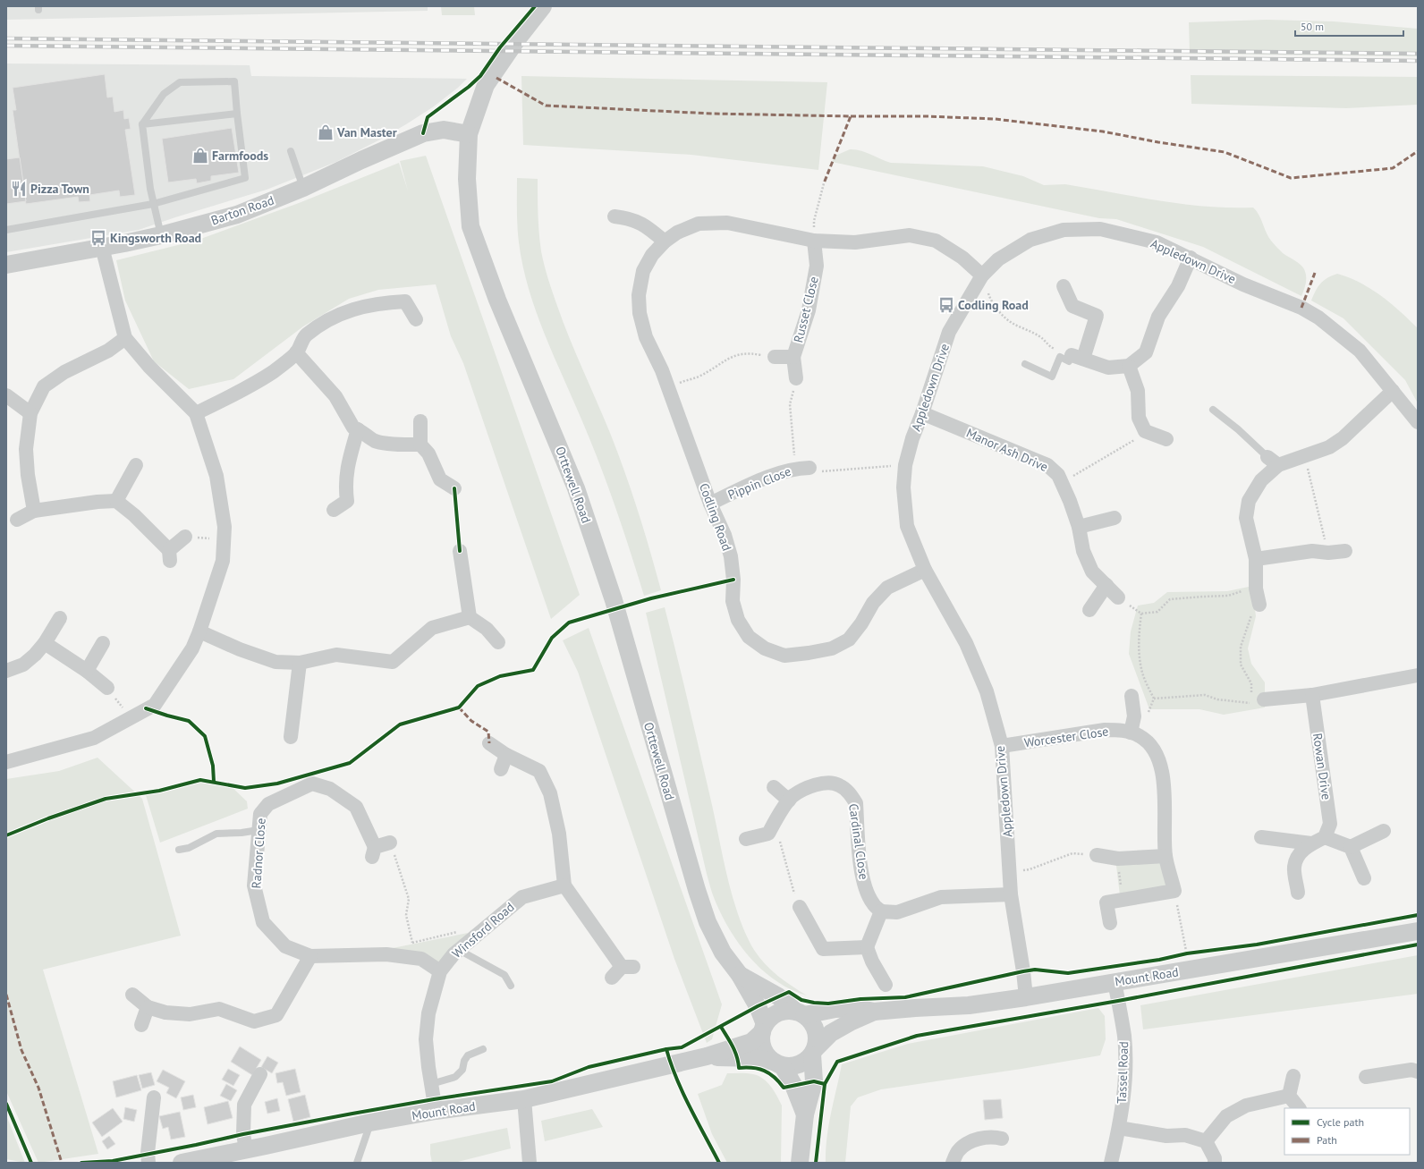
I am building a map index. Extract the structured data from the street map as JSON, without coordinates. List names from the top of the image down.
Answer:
{
  "streets": {
    "street": [
      "Barton Road",
      "Appledown Drive",
      "Russet Close",
      "Manor Ash Drive",
      "Pippin Close",
      "Orttewell Road",
      "Codling Road",
      "Worcester Close",
      "Rowan Drive",
      "Cardinal Close",
      "Radnor Close",
      "Winsford Road",
      "Mount Road",
      "Tassel Road"
    ]
  },
  "crossings": [
    ["Barton Road", "Orttewell Road"],
    ["Appledown Drive", "Manor Ash Drive"],
    ["Appledown Drive", "Codling Road"],
    ["Appledown Drive", "Worcester Close"],
    ["Appledown Drive", "Mount Road"],
    ["Russet Close", "Codling Road"],
    ["Pippin Close", "Codling Road"],
    ["Orttewell Road", "Mount Road"],
    ["Radnor Close", "Winsford Road"],
    ["Winsford Road", "Mount Road"],
    ["Mount Road", "Tassel Road"]
  ],
  "places": {
    "shop": ["Van Master", "Farmfoods"],
    "restaurant": ["Pizza Town"],
    "bus stop": ["Kingsworth Road", "Codling Road"]
  },
  "legend": ["Cycle path", "Path"],
  "scale_bar": "50 m"
}
